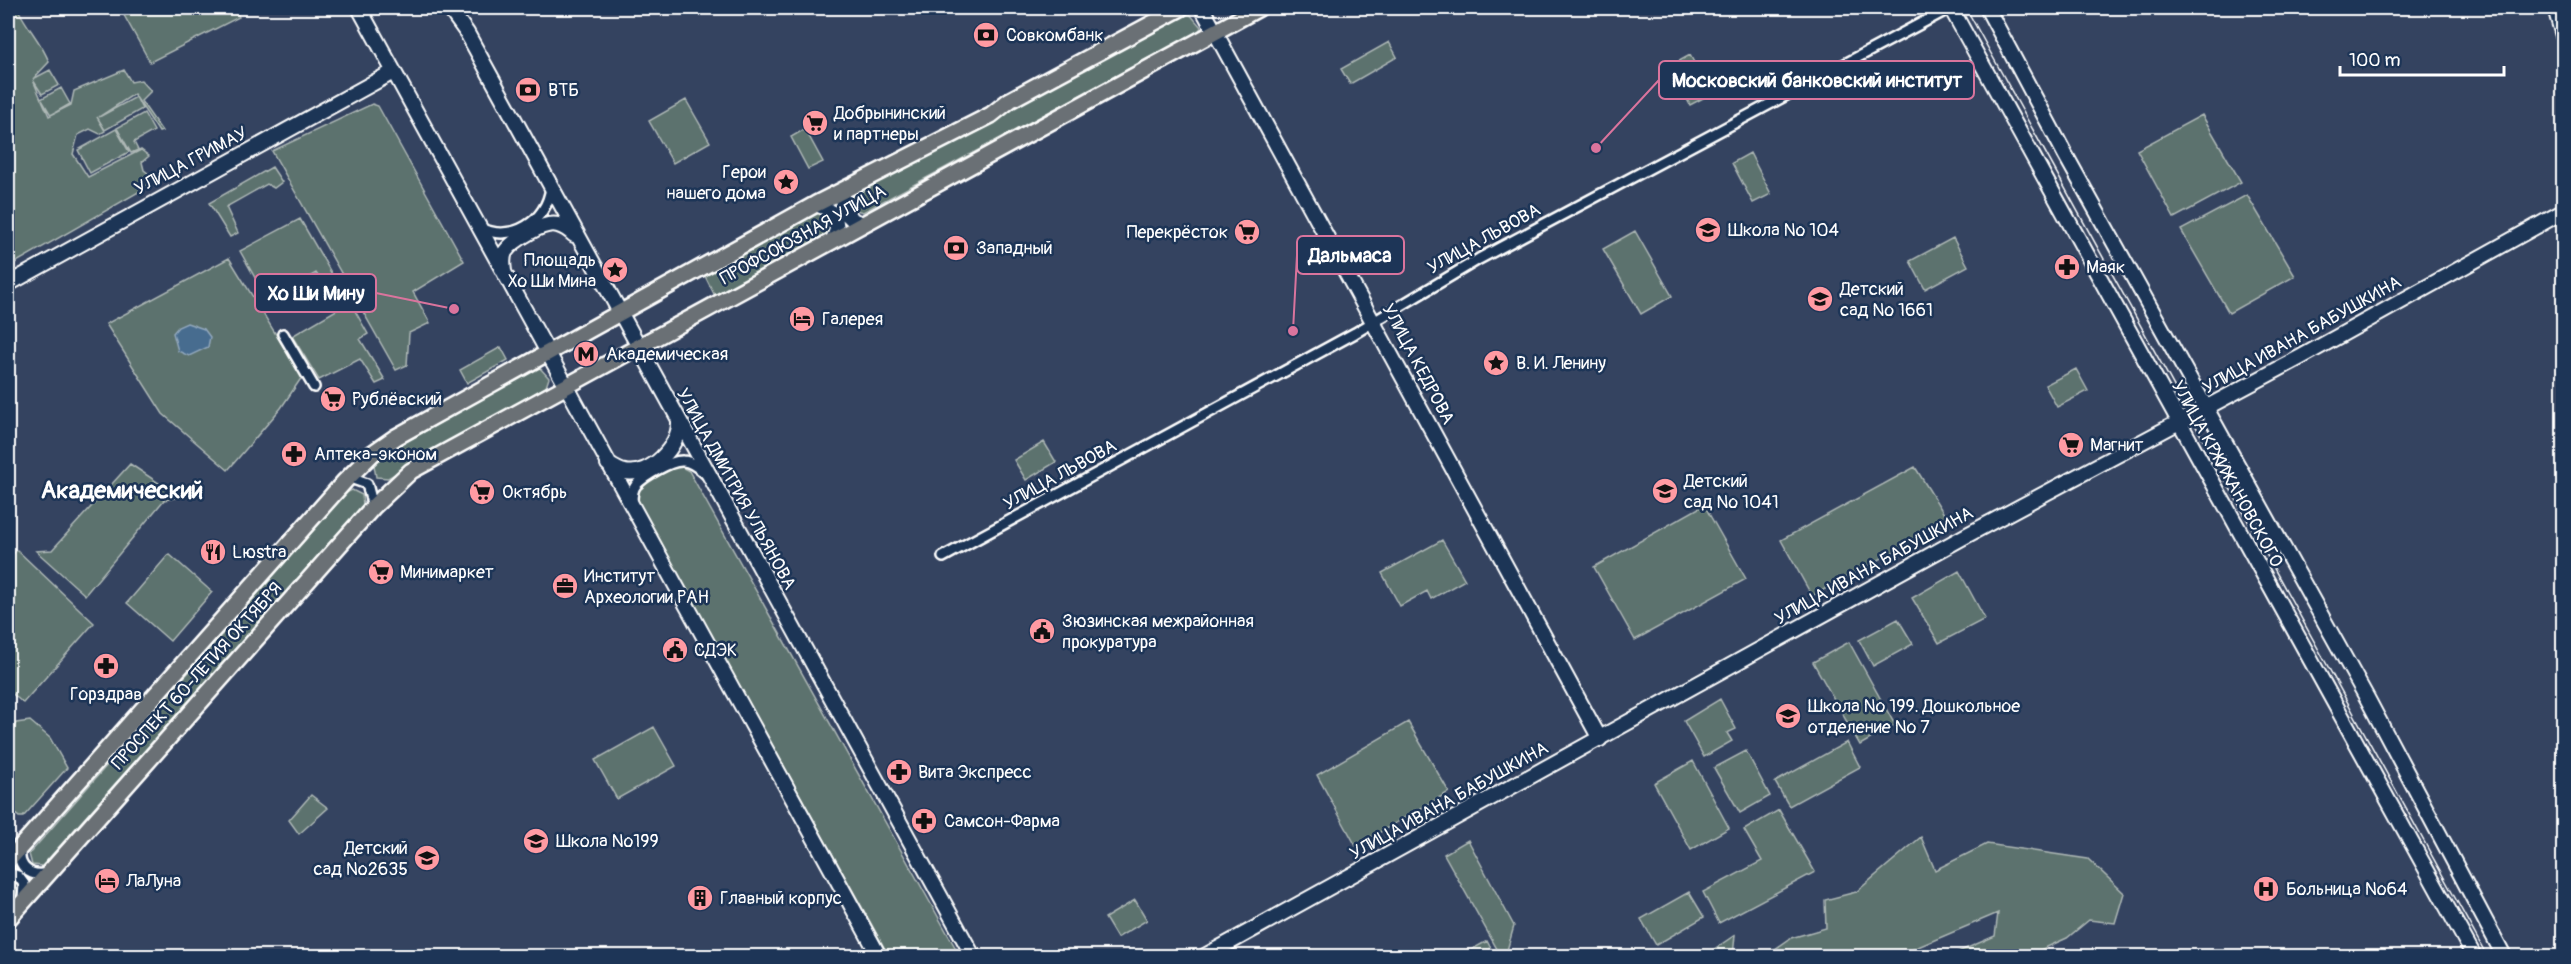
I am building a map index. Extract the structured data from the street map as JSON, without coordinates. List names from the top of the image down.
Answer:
{
  "streets": {
    "main road": ["ПРОФСОЮЗНАЯ УЛИЦА", "ПРОСПЕКТ 60-ЛЕТИЯ ОКТЯБРЯ"],
    "street": [
      "УЛИЦА ГРИМАУ",
      "УЛИЦА ЛЬВОВА",
      "УЛИЦА ИВАНА БАБУШКИНА",
      "УЛИЦА КЕДРОВА",
      "УЛИЦА КРЖИЖАНОВСКОГО",
      "УЛИЦА ДМИТРИЯ УЛЬЯНОВА"
    ]
  },
  "crossings": [
    ["ПРОФСОЮЗНАЯ УЛИЦА", "УЛИЦА КЕДРОВА"],
    ["ПРОФСОЮЗНАЯ УЛИЦА", "УЛИЦА ДМИТРИЯ УЛЬЯНОВА"],
    ["ПРОФСОЮЗНАЯ УЛИЦА", "ПРОСПЕКТ 60-ЛЕТИЯ ОКТЯБРЯ"],
    ["УЛИЦА ЛЬВОВА", "УЛИЦА КЕДРОВА"],
    ["УЛИЦА ЛЬВОВА", "УЛИЦА КРЖИЖАНОВСКОГО"],
    ["УЛИЦА ИВАНА БАБУШКИНА", "УЛИЦА КЕДРОВА"],
    ["УЛИЦА ИВАНА БАБУШКИНА", "УЛИЦА КРЖИЖАНОВСКОГО"]
  ],
  "districts": ["Академический"],
  "places": {
    "bank": ["Совкомбанк", "ВТБ", "Западный"],
    "supermarket": [
      "Добрынинский и партнеры",
      "Перекрёсток",
      "Рублёвский",
      "Магнит",
      "Октябрь",
      "Минимаркет"
    ],
    "other": ["Московский банковский институт", "Хо Ши Мину", "Дальмаса"],
    "place": ["Герои нашего дома", "Площадь Хо Ши Мина", "В. И. Ленину"],
    "school or university": [
      "Школа № 104",
      "Детский сад № 1661",
      "Детский сад № 1041",
      "Школа № 199. Дошкольное отделение № 7",
      "Школа №199",
      "Детский сад №2635"
    ],
    "pharmacy": [
      "Маяк",
      "Аптека-эконом",
      "Горздрав",
      "Вита Экспресс",
      "Самсон-Фарма"
    ],
    "hotel": ["Галерея", "ЛаЛуна"],
    "metro station": ["Академическая"],
    "restaurant": ["Lюstra"],
    "office": ["Институт Археологии РАН"],
    "public building": ["Зюзинская межрайонная прокуратура", "СДЭК"],
    "hospital": ["Больница №64"],
    "building": ["Главный корпус"]
  },
  "scale_bar": "100 m"
}
